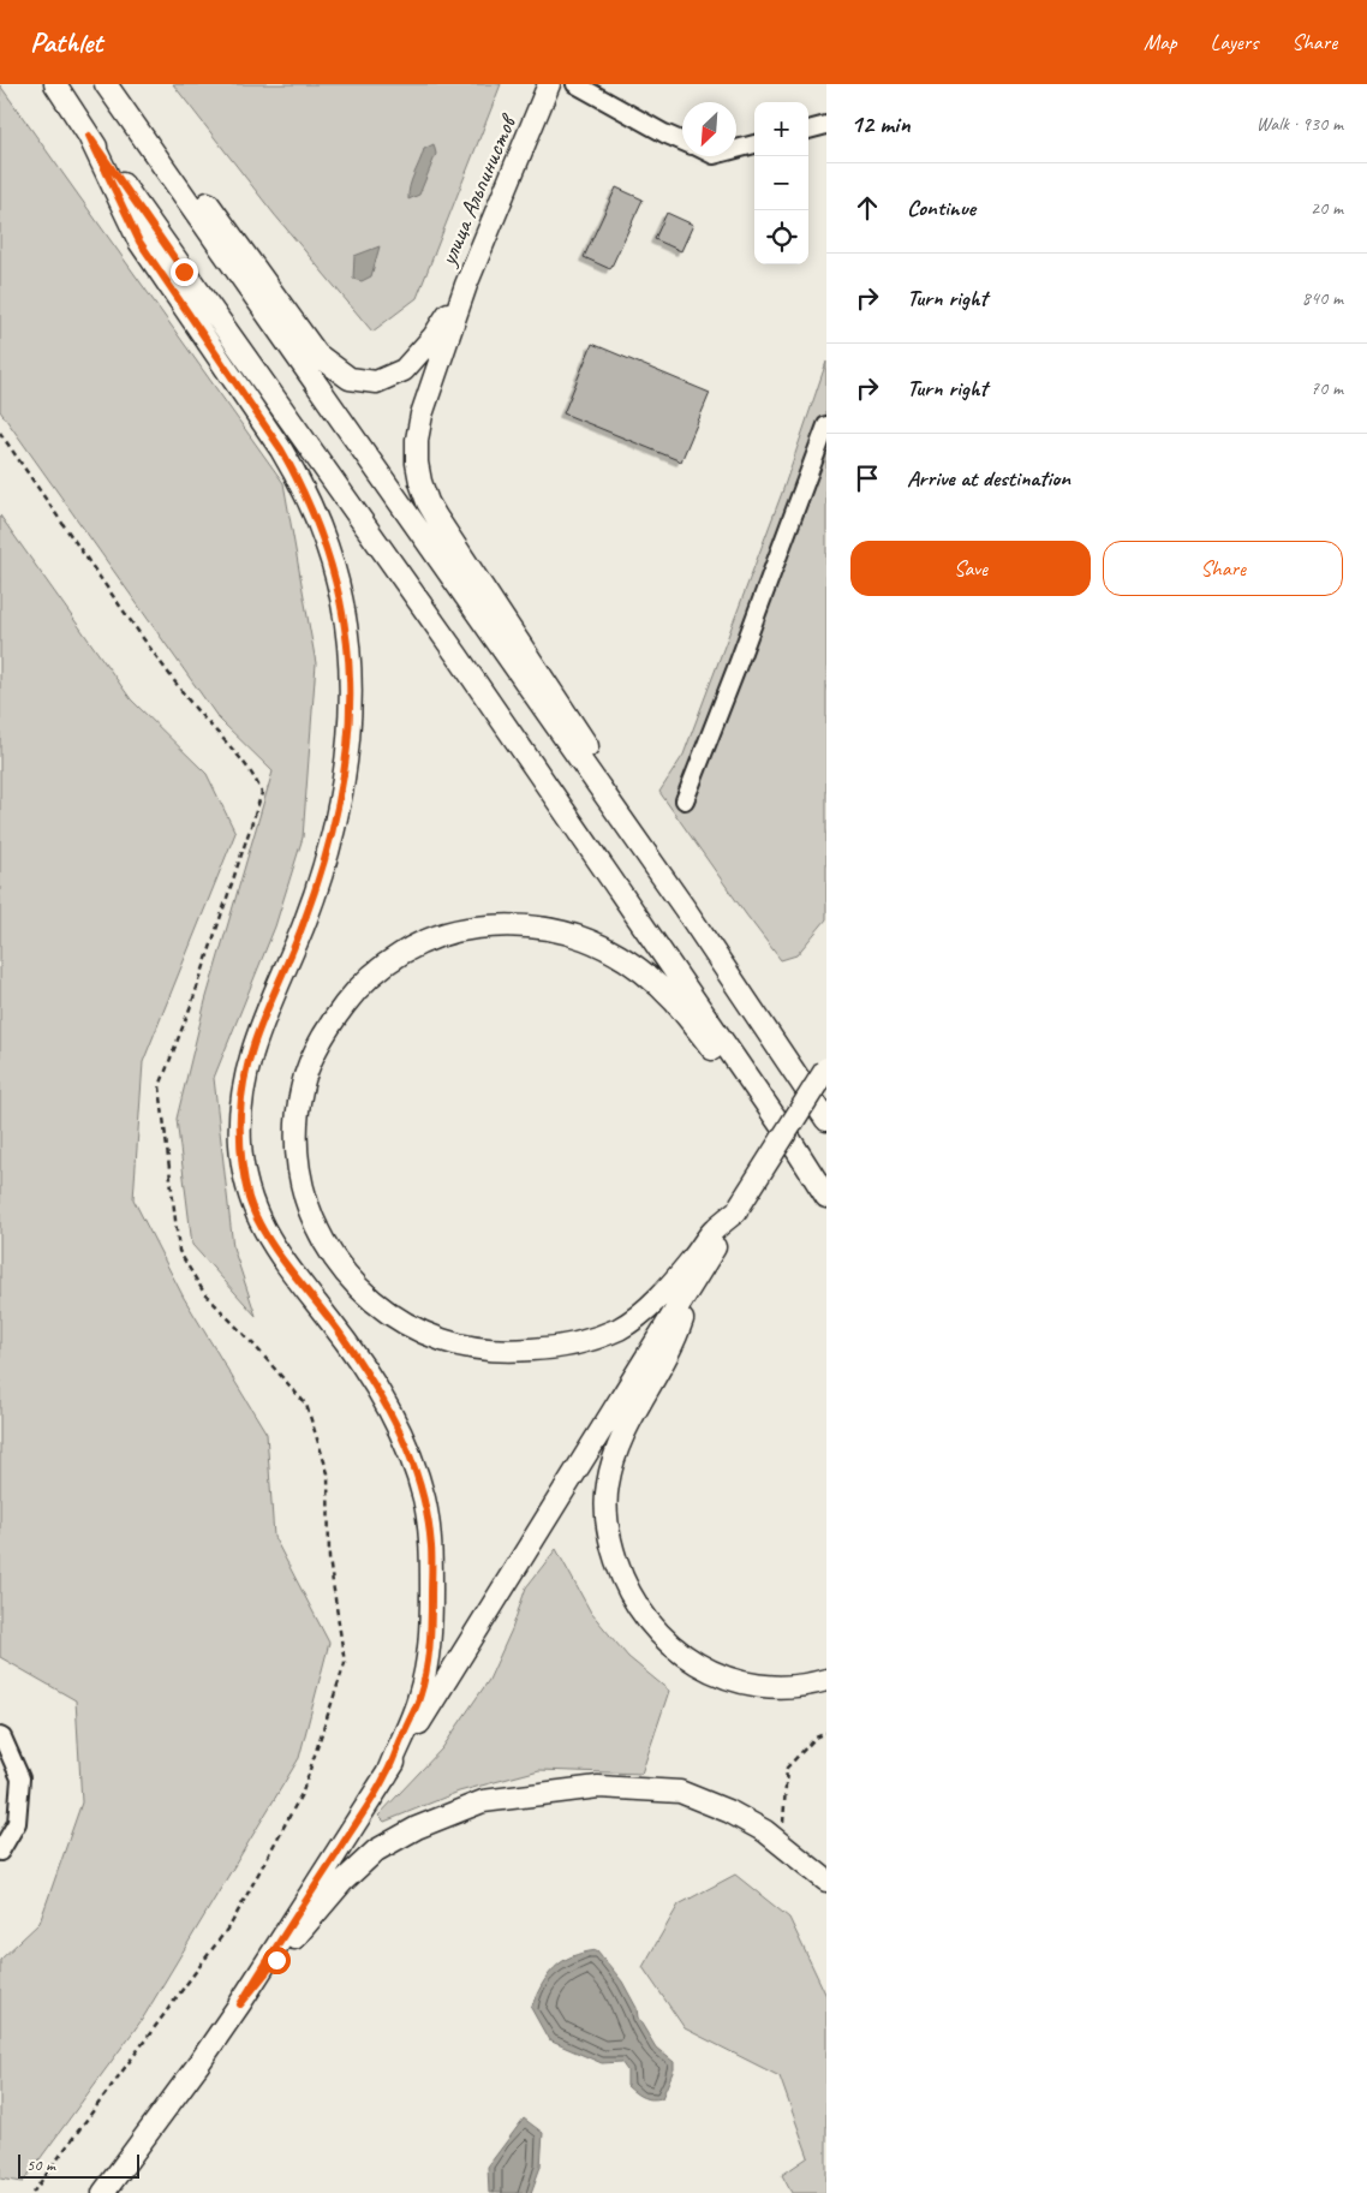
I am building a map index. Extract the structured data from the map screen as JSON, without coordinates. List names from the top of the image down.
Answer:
{
  "streets": {
    "main road": ["улица Альпинистов"]
  },
  "scale_bar": "50 m",
  "north": "bottom left",
  "page": {
    "header": "Pathlet",
    "nav": ["Map", "Layers", "Share"],
    "heading": ["12 min", "Walk · 930 m"],
    "map_buttons": ["+", "−"],
    "list": [
      ["Continue", "20 m"],
      ["Turn right", "840 m"],
      ["Turn right", "70 m"],
      "Arrive at destination"
    ],
    "buttons": ["Save", "Share"],
    "scale": "50 m"
  }
}
